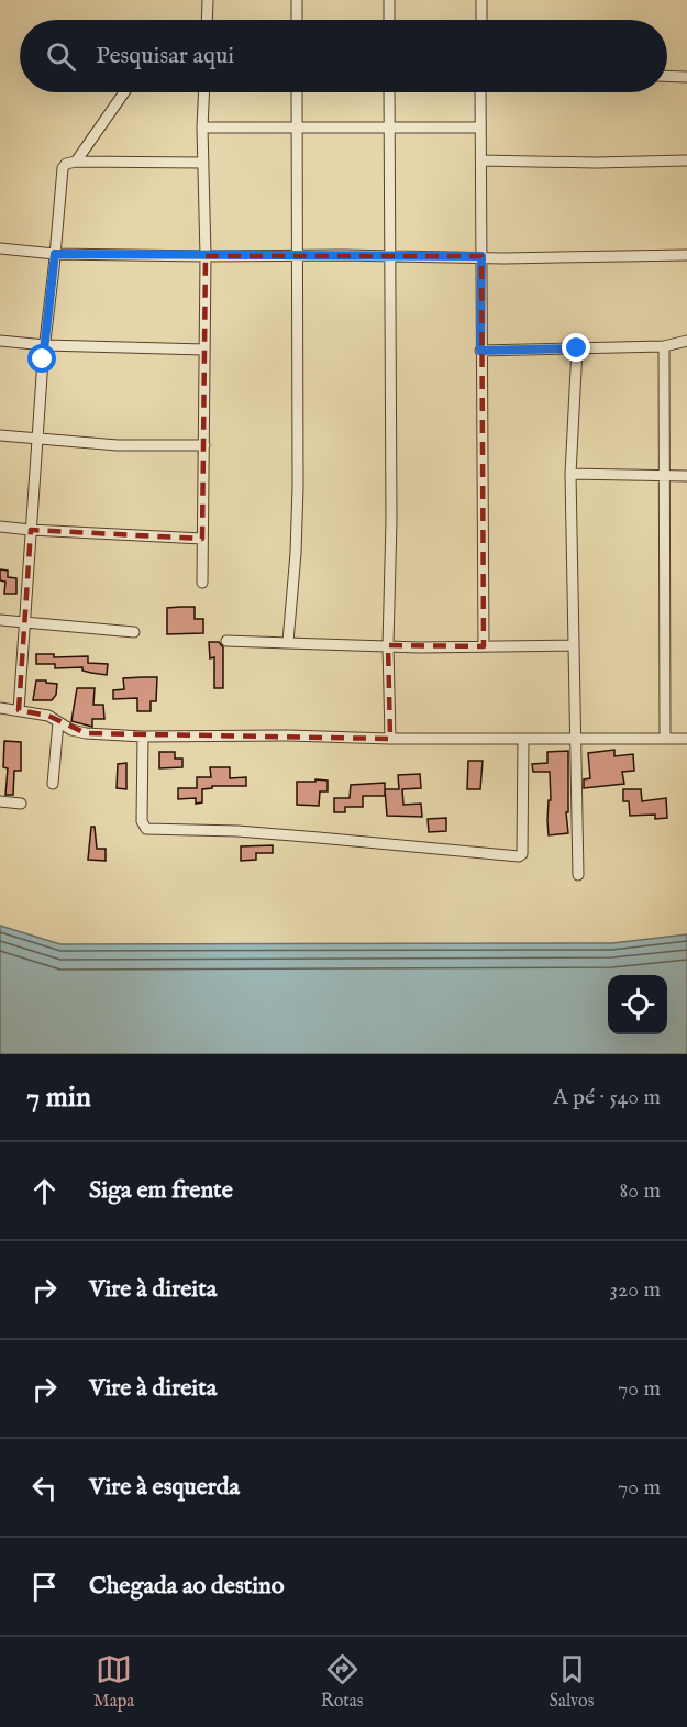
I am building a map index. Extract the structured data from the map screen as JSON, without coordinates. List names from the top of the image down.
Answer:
{
  "page": {
    "search": "Pesquisar aqui",
    "heading": ["7 min", "A pé · 540 m"],
    "list": [
      ["Siga em frente", "80 m"],
      ["Vire à direita", "320 m"],
      ["Vire à direita", "70 m"],
      ["Vire à esquerda", "70 m"],
      "Chegada ao destino"
    ],
    "nav": ["Mapa", "Rotas", "Salvos"]
  }
}
